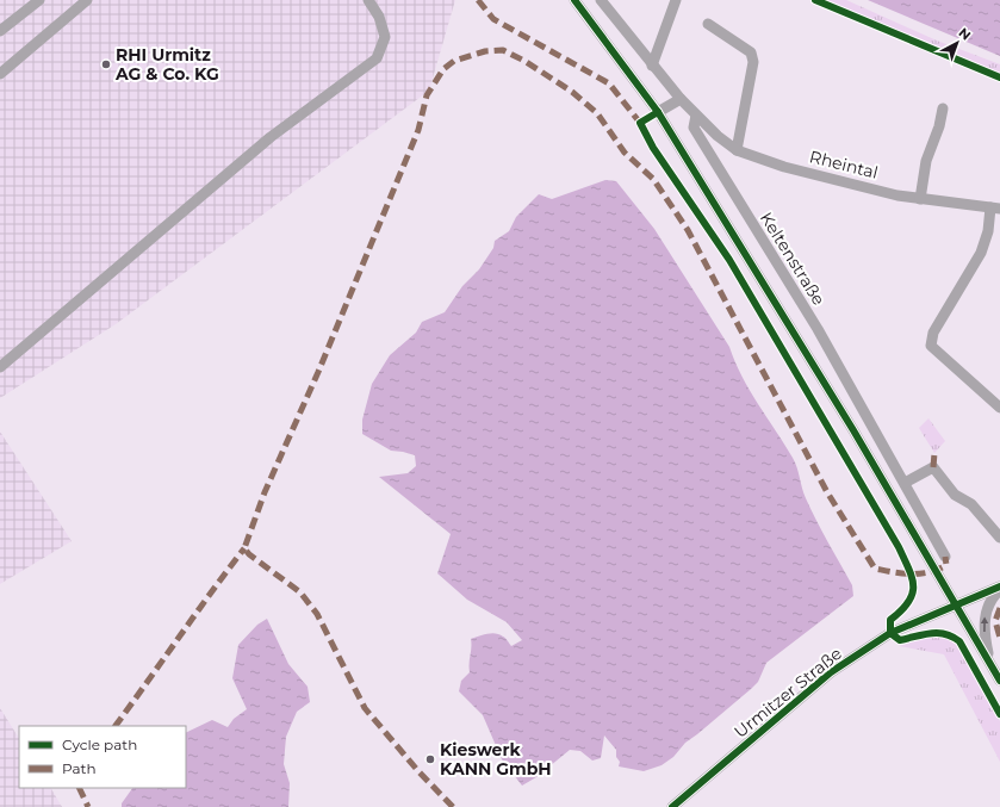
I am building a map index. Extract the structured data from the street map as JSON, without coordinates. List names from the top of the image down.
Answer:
{
  "streets": {
    "street": ["Rheintal", "Keltenstraße", "Urmitzer Straße"]
  },
  "crossings": [
    ["Rheintal", "Keltenstraße"]
  ],
  "places": ["RHI Urmitz AG & Co. KG", "Kieswerk KANN GmbH"],
  "legend": ["Cycle path", "Path"],
  "north": "top right"
}
